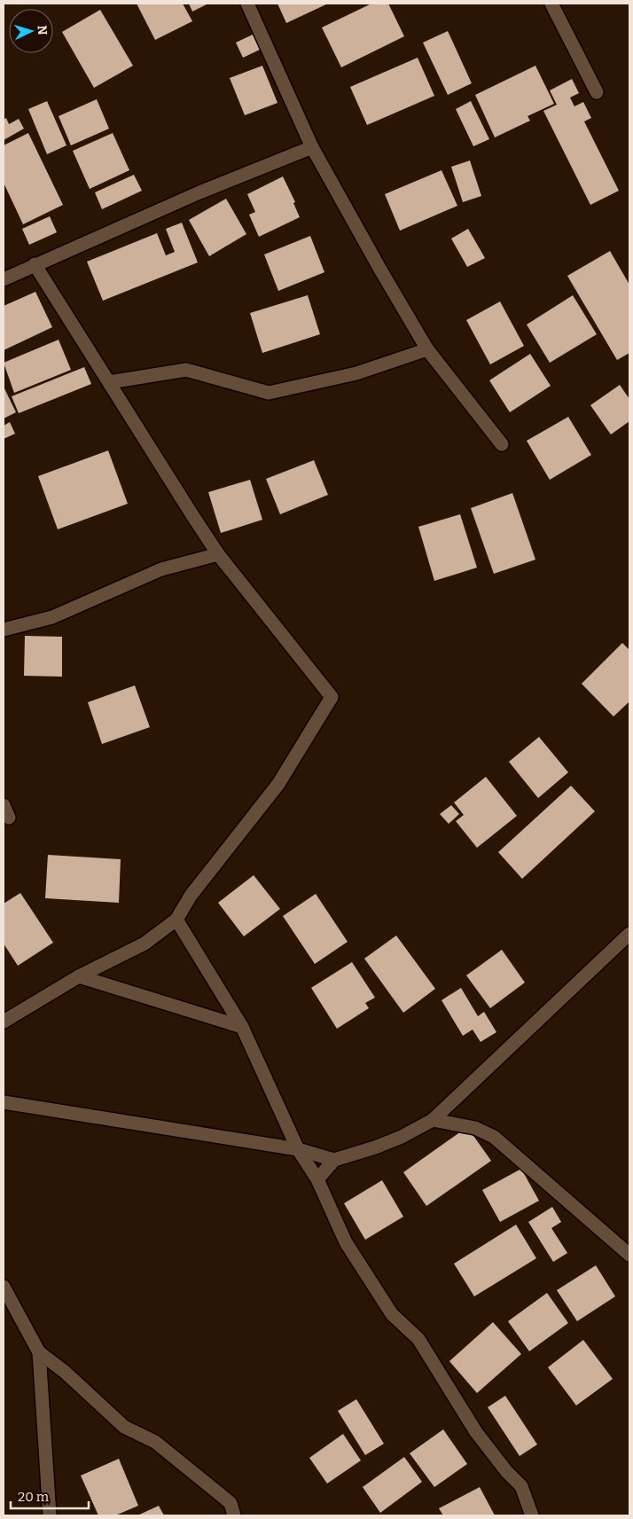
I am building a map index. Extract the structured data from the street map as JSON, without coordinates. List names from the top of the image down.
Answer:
{
  "scale_bar": "20 m",
  "north": "right"
}
